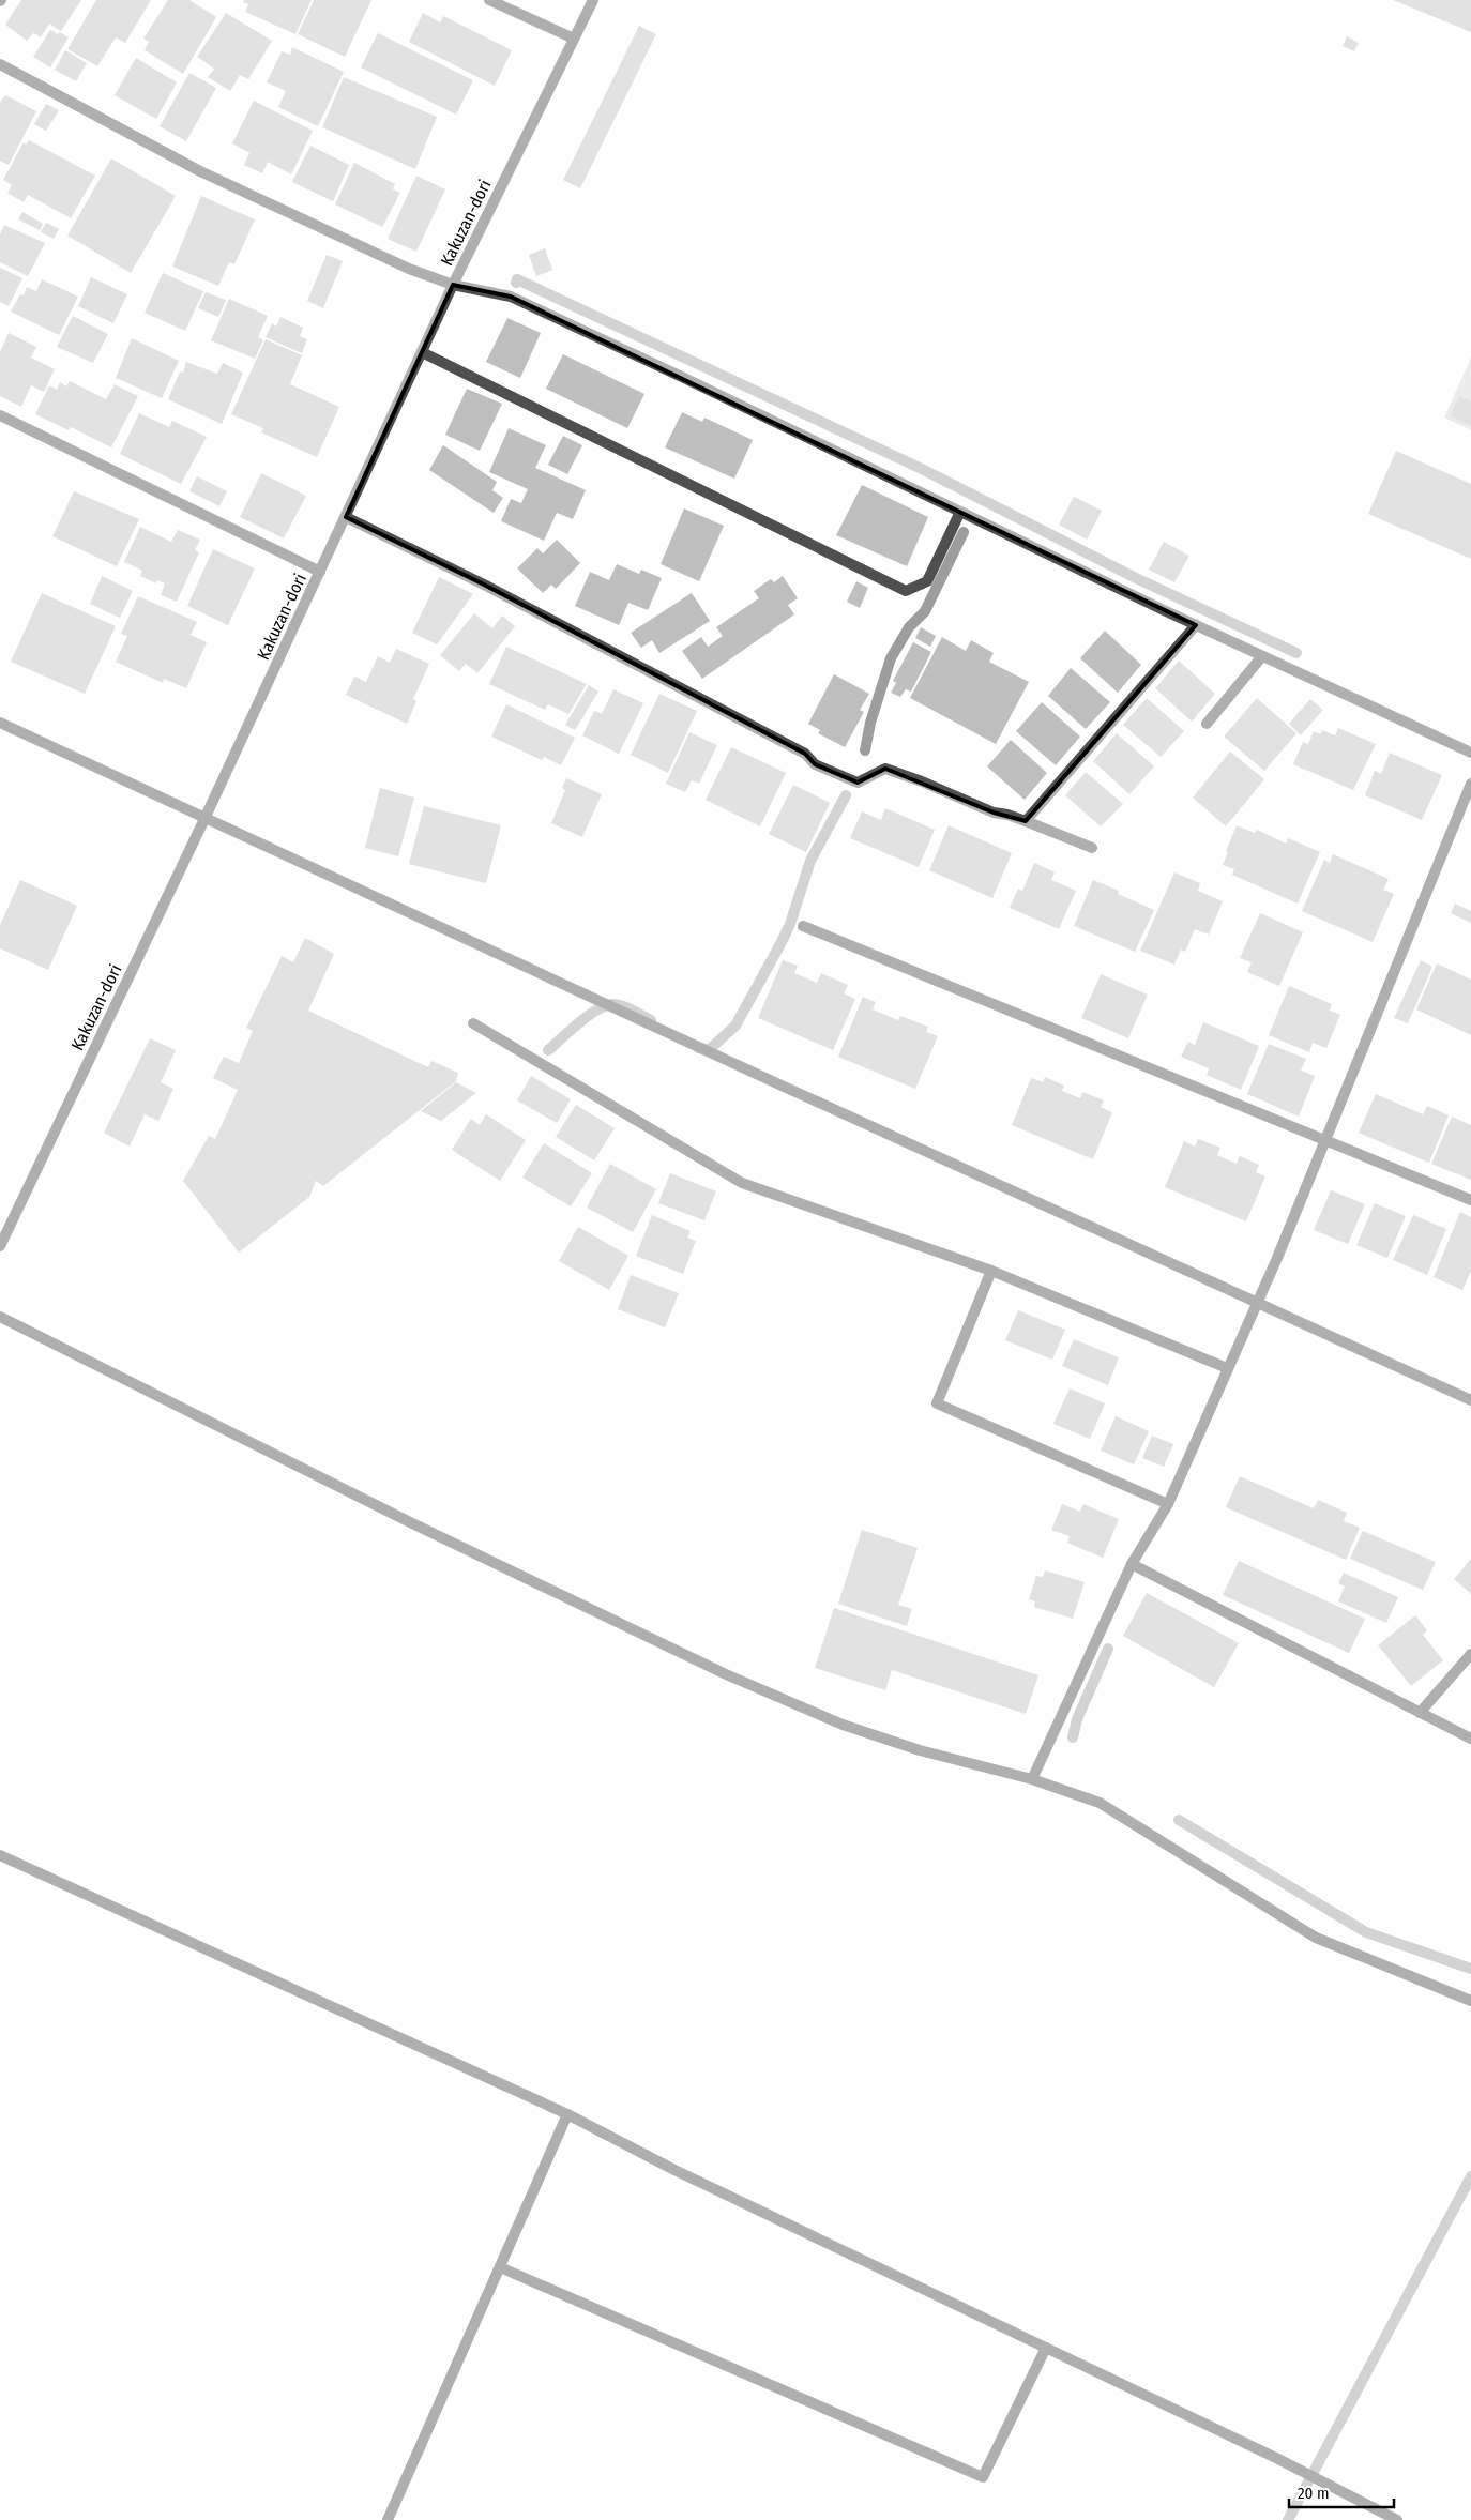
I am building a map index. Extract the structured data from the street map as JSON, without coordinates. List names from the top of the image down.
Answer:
{
  "streets": {
    "street": ["Kakuzan-dori"]
  },
  "scale_bar": "20 m"
}
